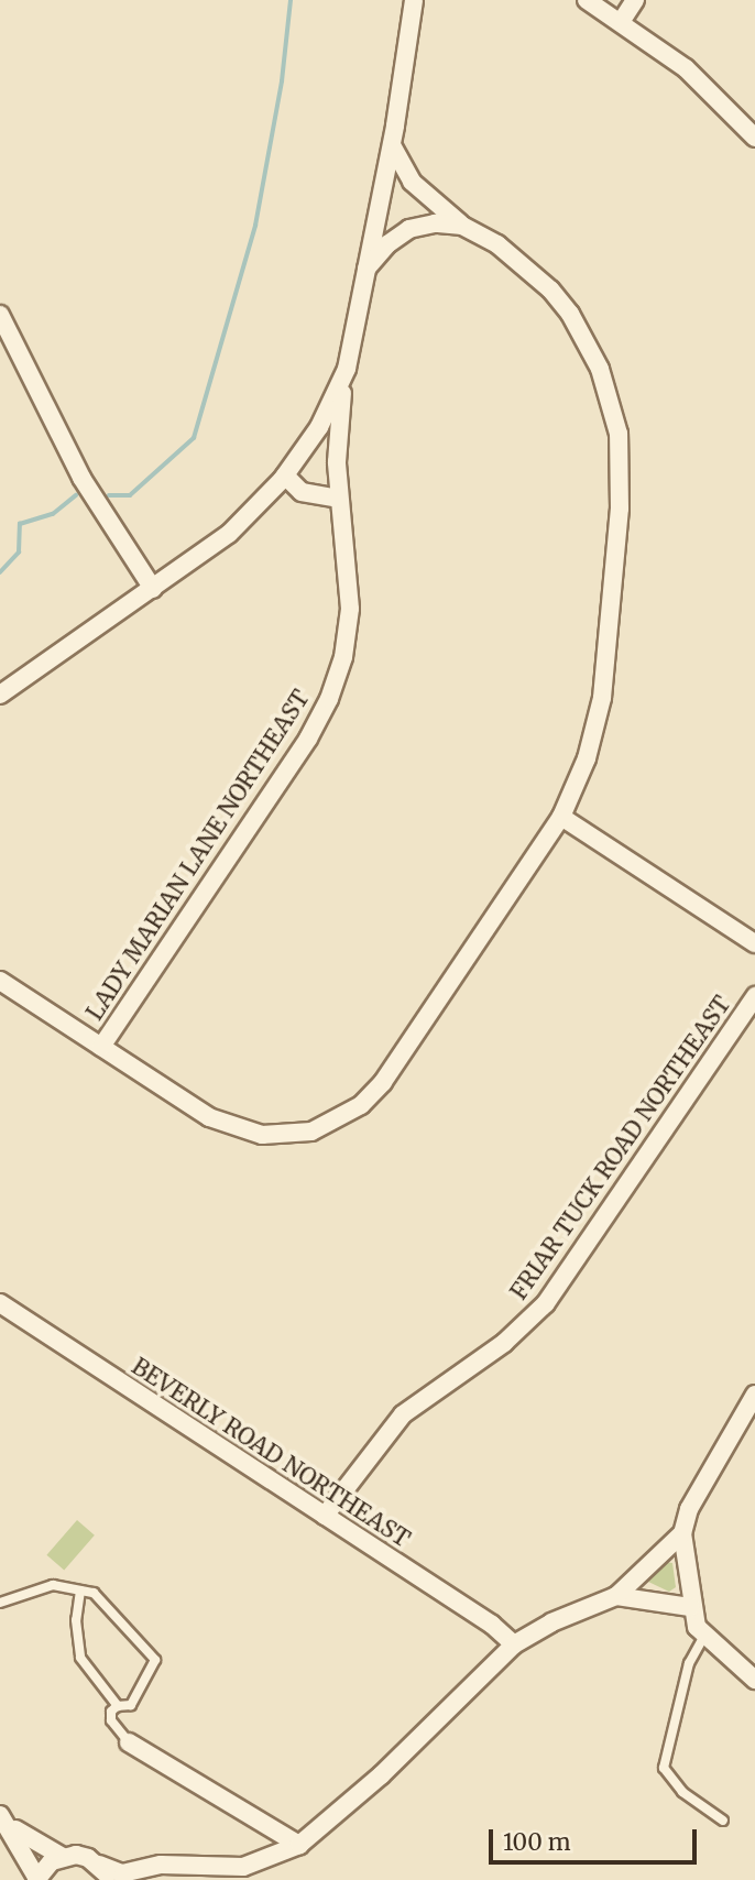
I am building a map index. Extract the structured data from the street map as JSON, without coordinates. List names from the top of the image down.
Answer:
{
  "streets": {
    "street": ["LADY MARIAN LANE NORTHEAST", "FRIAR TUCK ROAD NORTHEAST", "BEVERLY ROAD NORTHEAST"]
  },
  "crossings": [
    ["FRIAR TUCK ROAD NORTHEAST", "BEVERLY ROAD NORTHEAST"]
  ],
  "scale_bar": "100 m"
}
